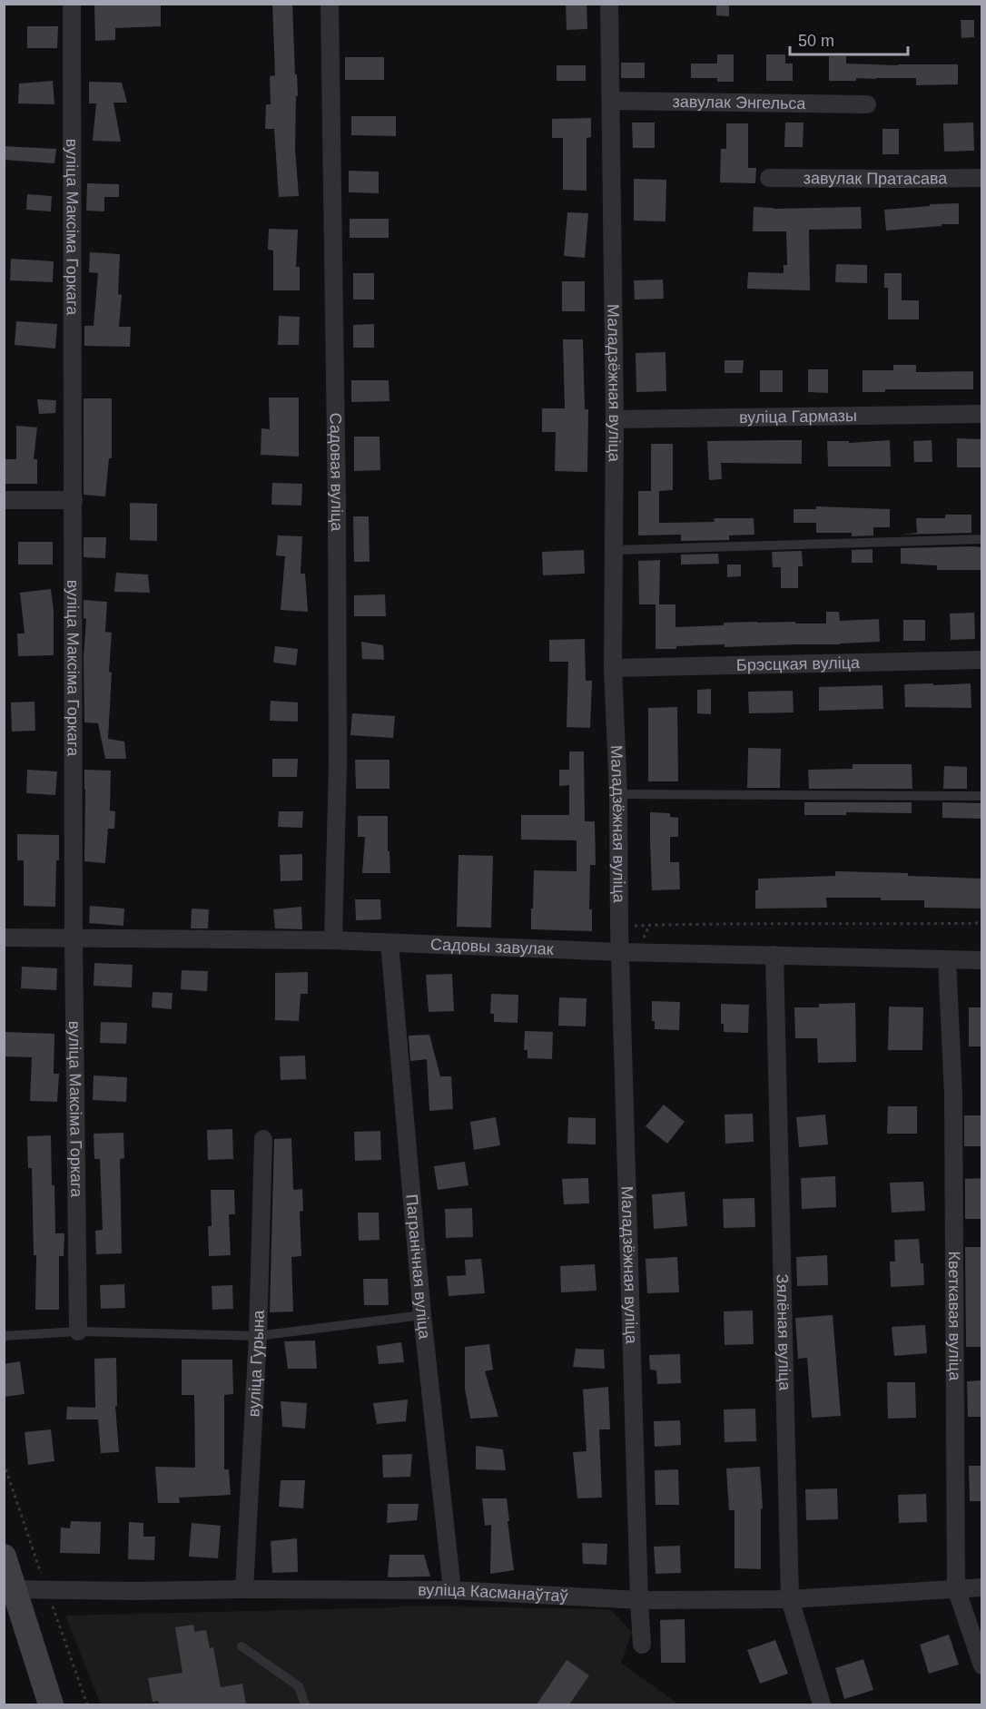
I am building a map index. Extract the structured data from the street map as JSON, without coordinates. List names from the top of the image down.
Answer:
{
  "streets": {
    "street": [
      "завулак Энгельса",
      "завулак Пратасава",
      "вуліца Максіма Горкага",
      "Маладзёжная вуліца",
      "вуліца Гармазы",
      "Садовая вуліца",
      "Брэсцкая вуліца",
      "Садовы завулак",
      "Пагранічная вуліца",
      "Кветкавая вуліца",
      "Зялёная вуліца",
      "вуліца Гурына",
      "вуліца Касманаўтаў"
    ]
  },
  "crossings": [
    ["завулак Энгельса", "Маладзёжная вуліца"],
    ["вуліца Максіма Горкага", "Садовы завулак"],
    ["Маладзёжная вуліца", "вуліца Гармазы"],
    ["Маладзёжная вуліца", "Брэсцкая вуліца"],
    ["Маладзёжная вуліца", "Садовы завулак"],
    ["Маладзёжная вуліца", "вуліца Касманаўтаў"],
    ["Садовая вуліца", "Садовы завулак"],
    ["Садовы завулак", "Пагранічная вуліца"],
    ["Садовы завулак", "Кветкавая вуліца"],
    ["Садовы завулак", "Зялёная вуліца"],
    ["Пагранічная вуліца", "вуліца Касманаўтаў"],
    ["Кветкавая вуліца", "вуліца Касманаўтаў"],
    ["Зялёная вуліца", "вуліца Касманаўтаў"],
    ["вуліца Гурына", "вуліца Касманаўтаў"]
  ],
  "scale_bar": "50 m"
}
